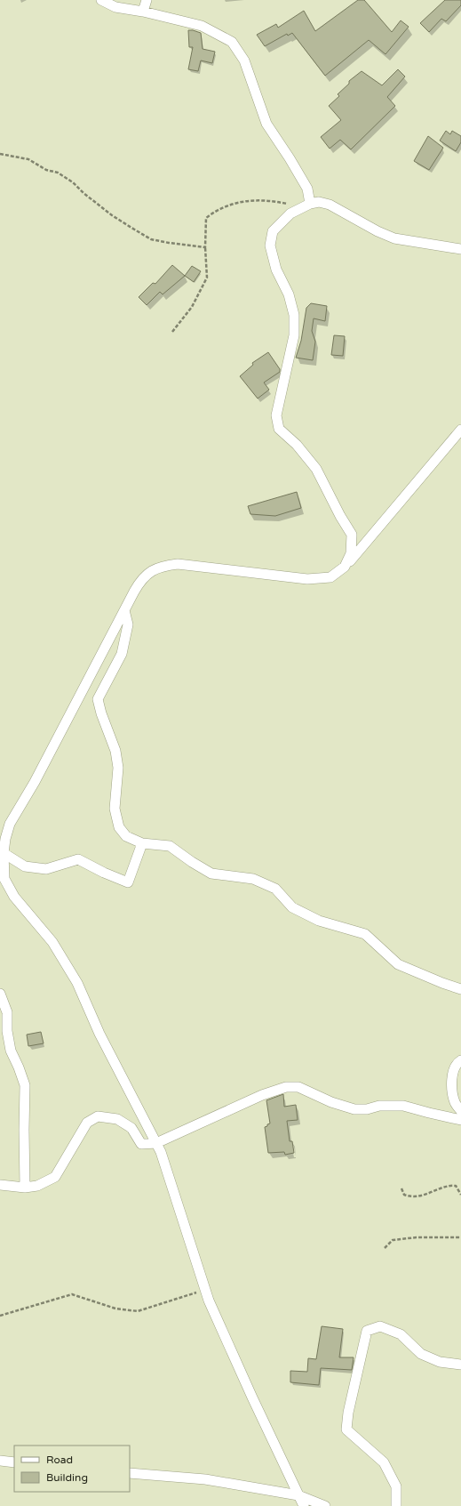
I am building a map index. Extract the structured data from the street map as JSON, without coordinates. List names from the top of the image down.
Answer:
{
  "legend": ["Road", "Building"]
}
